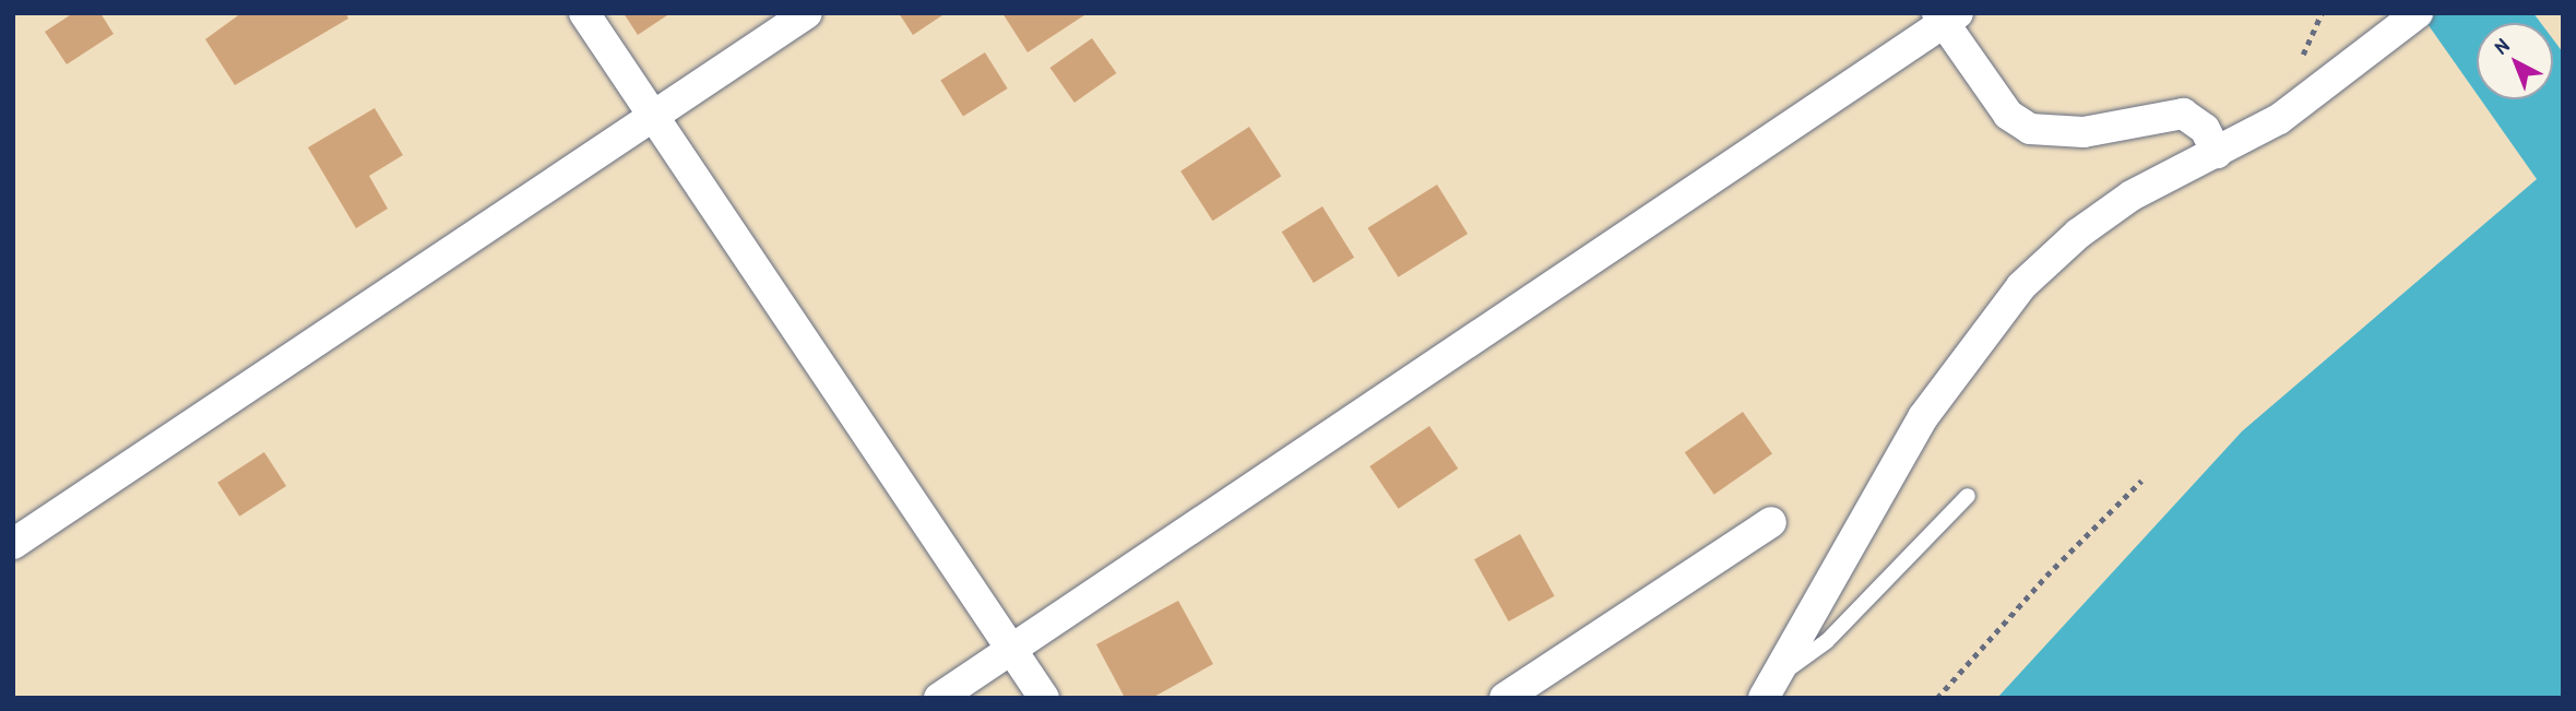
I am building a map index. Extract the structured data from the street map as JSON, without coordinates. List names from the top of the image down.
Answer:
{
  "north": "top left"
}
